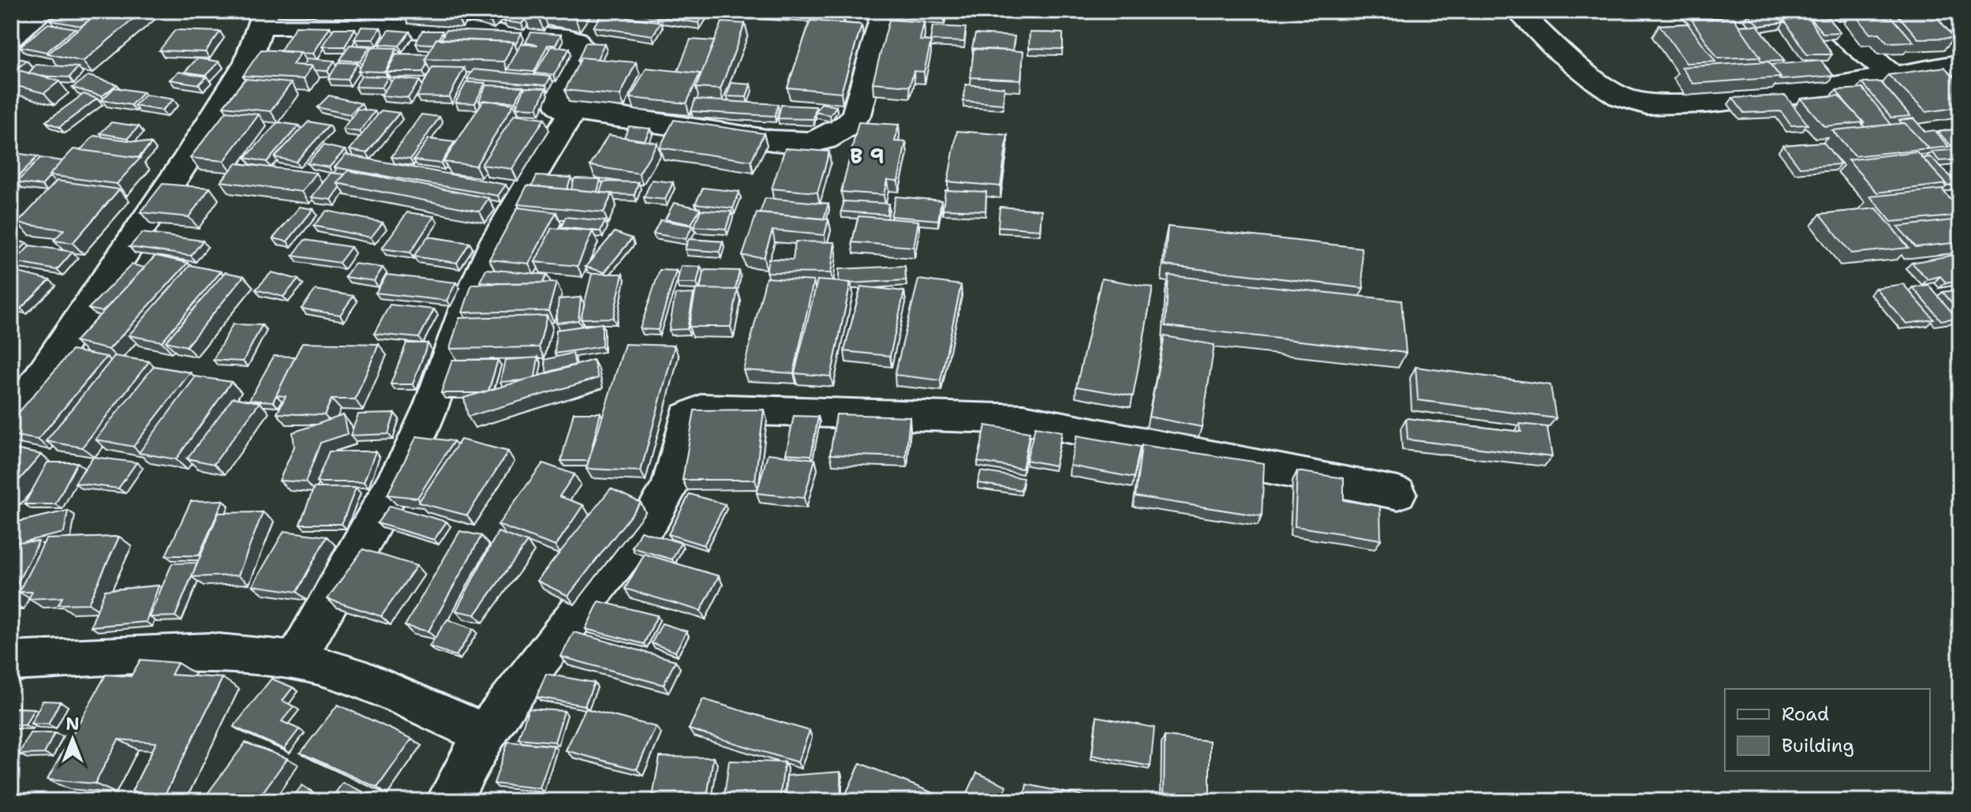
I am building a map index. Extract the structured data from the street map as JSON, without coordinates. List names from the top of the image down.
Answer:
{
  "districts": ["B 9"],
  "legend": ["Road", "Building"],
  "north": "top"
}
